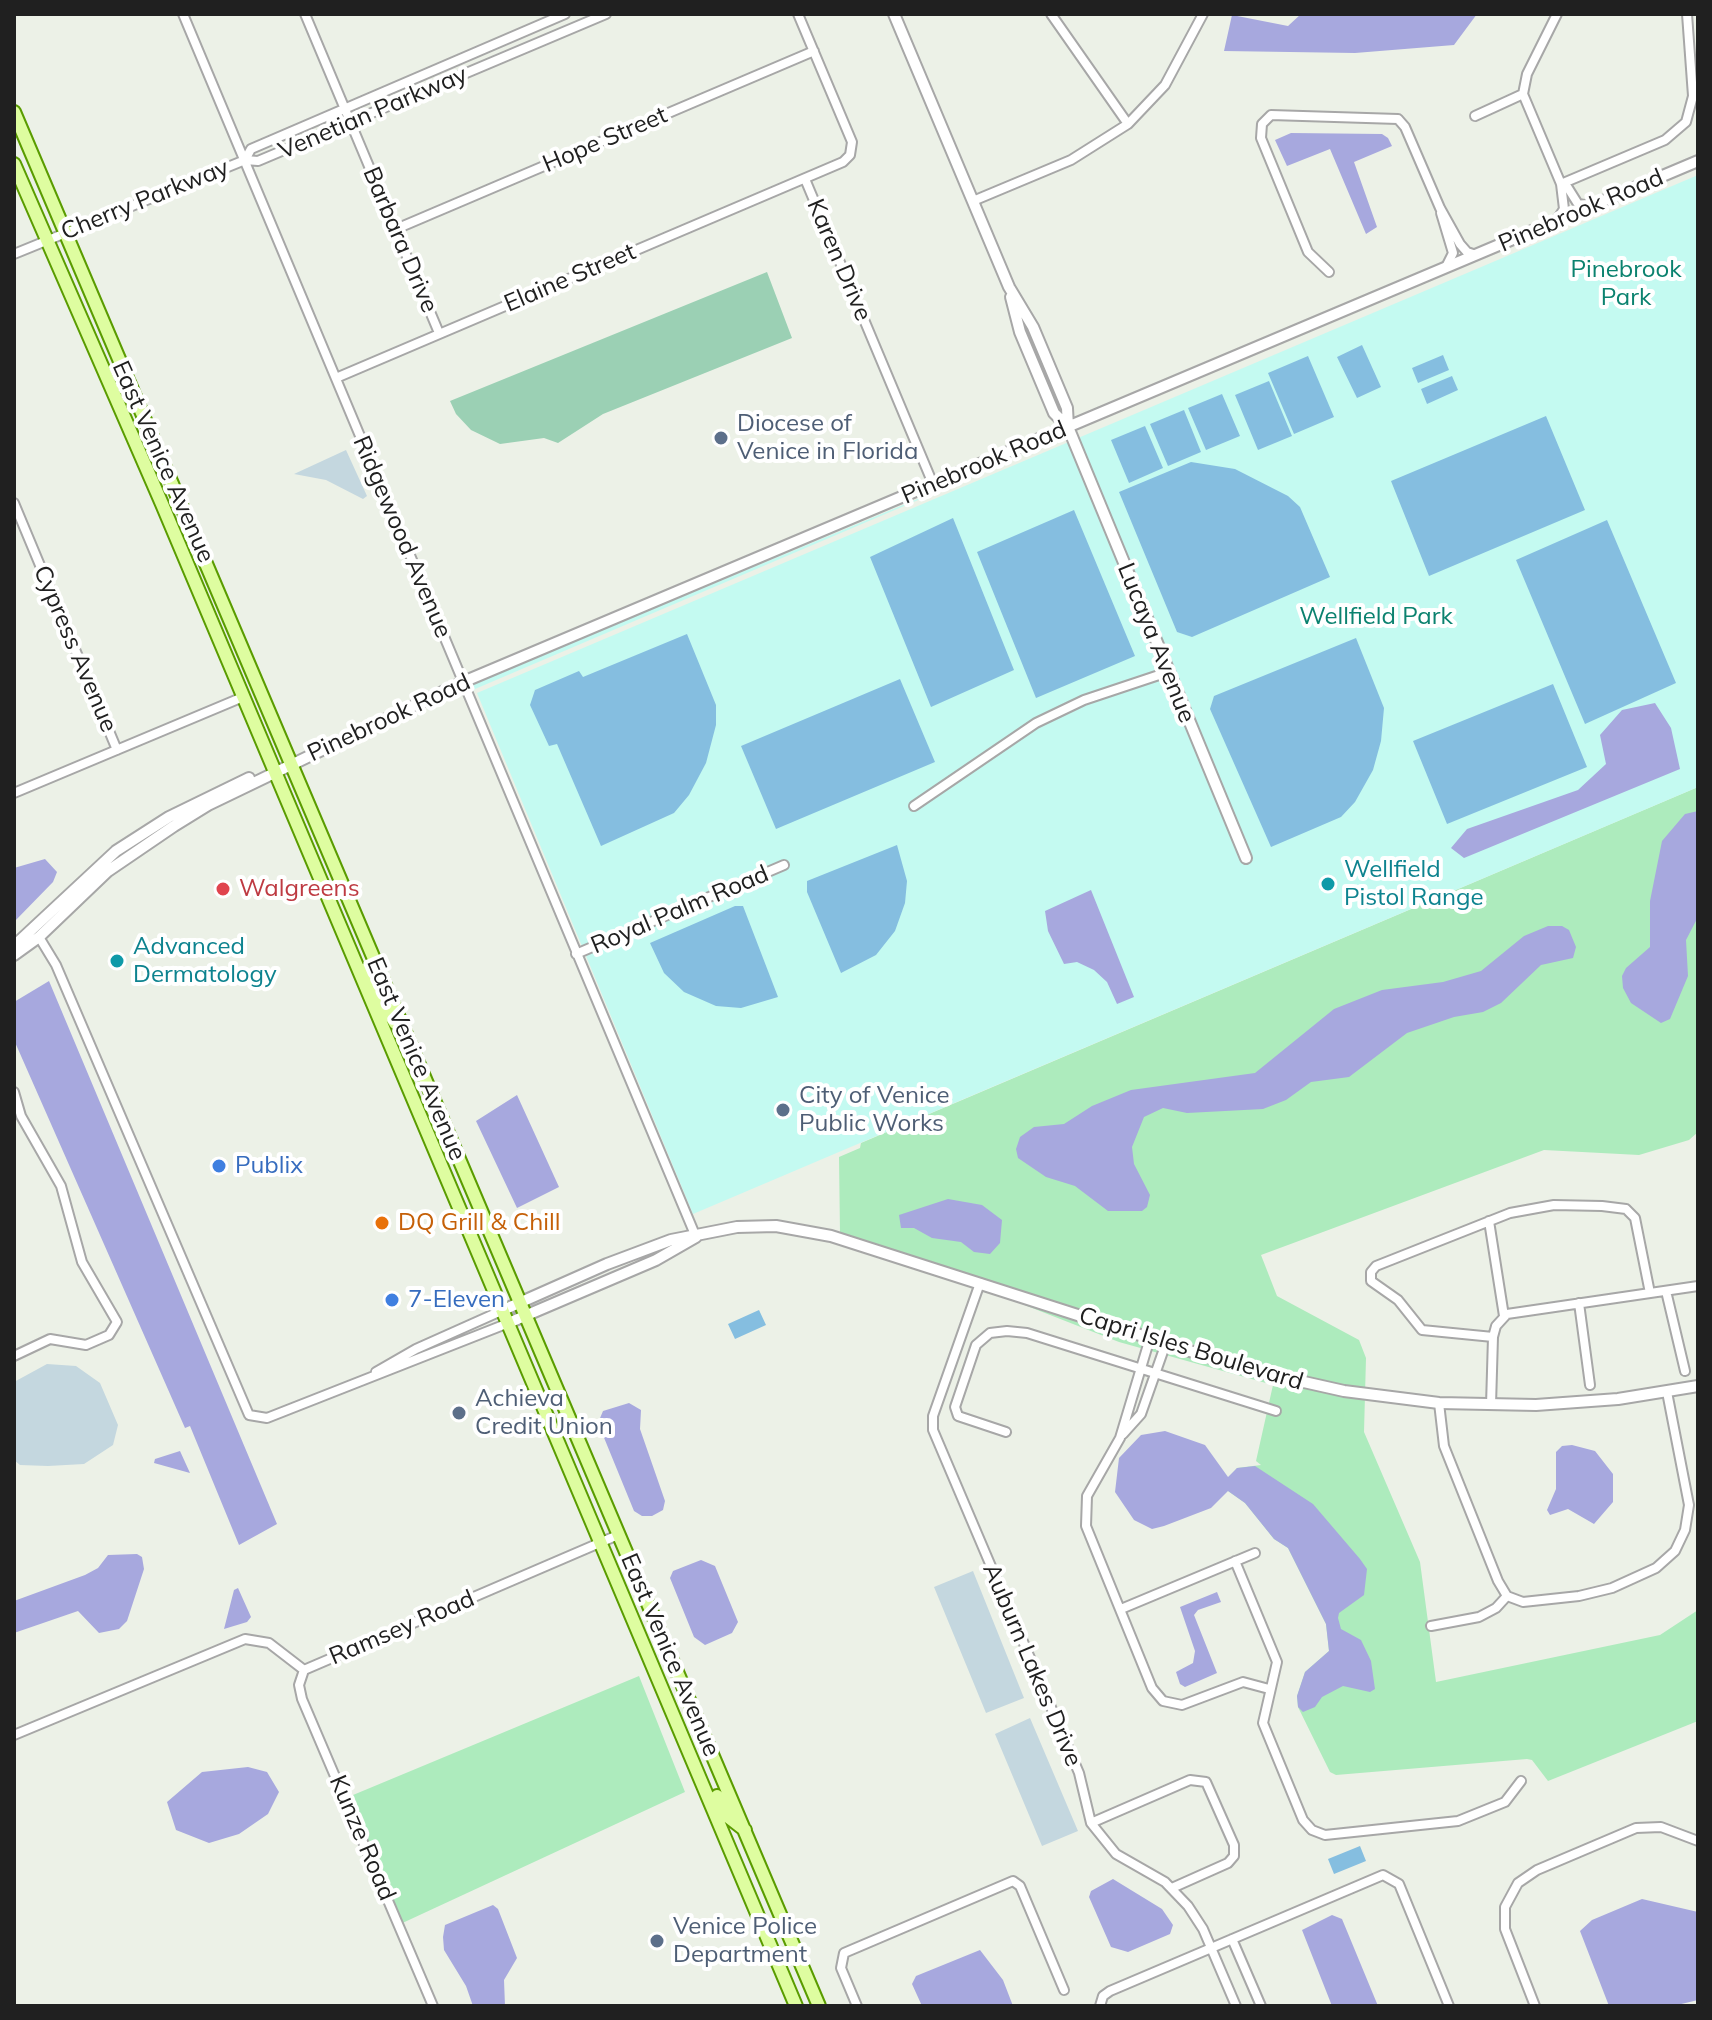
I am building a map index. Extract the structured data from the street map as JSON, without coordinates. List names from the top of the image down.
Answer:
{
  "streets": {
    "main road": ["East Venice Avenue"],
    "street": [
      "Venetian Parkway",
      "Hope Street",
      "Cherry Parkway",
      "Pinebrook Road",
      "Barbara Drive",
      "Karen Drive",
      "Elaine Street",
      "Ridgewood Avenue",
      "Lucaya Avenue",
      "Cypress Avenue",
      "Royal Palm Road",
      "Capri Isles Boulevard",
      "Ramsey Road",
      "Auburn Lakes Drive",
      "Kunze Road"
    ]
  },
  "crossings": [
    ["Venetian Parkway", "Cherry Parkway"],
    ["Venetian Parkway", "Barbara Drive"],
    ["Venetian Parkway", "Ridgewood Avenue"],
    ["Hope Street", "Barbara Drive"],
    ["Hope Street", "Karen Drive"],
    ["Cherry Parkway", "East Venice Avenue"],
    ["Cherry Parkway", "Ridgewood Avenue"],
    ["Pinebrook Road", "Karen Drive"],
    ["Pinebrook Road", "East Venice Avenue"],
    ["Pinebrook Road", "Ridgewood Avenue"],
    ["Pinebrook Road", "Lucaya Avenue"],
    ["Barbara Drive", "Elaine Street"],
    ["Karen Drive", "Elaine Street"],
    ["Elaine Street", "Ridgewood Avenue"],
    ["East Venice Avenue", "Capri Isles Boulevard"],
    ["East Venice Avenue", "Ramsey Road"],
    ["Ridgewood Avenue", "Royal Palm Road"],
    ["Ridgewood Avenue", "Capri Isles Boulevard"],
    ["Capri Isles Boulevard", "Auburn Lakes Drive"],
    ["Ramsey Road", "Kunze Road"]
  ],
  "parks": ["Pinebrook Park", "Wellfield Park"],
  "places": [
    "Diocese of Venice in Florida",
    "Wellfield Pistol Range",
    "Walgreens",
    "Advanced Dermatology",
    "City of Venice Public Works",
    "Publix",
    "DQ Grill & Chill",
    "7-Eleven",
    "Achieva Credit Union",
    "Venice Police Department"
  ]
}
